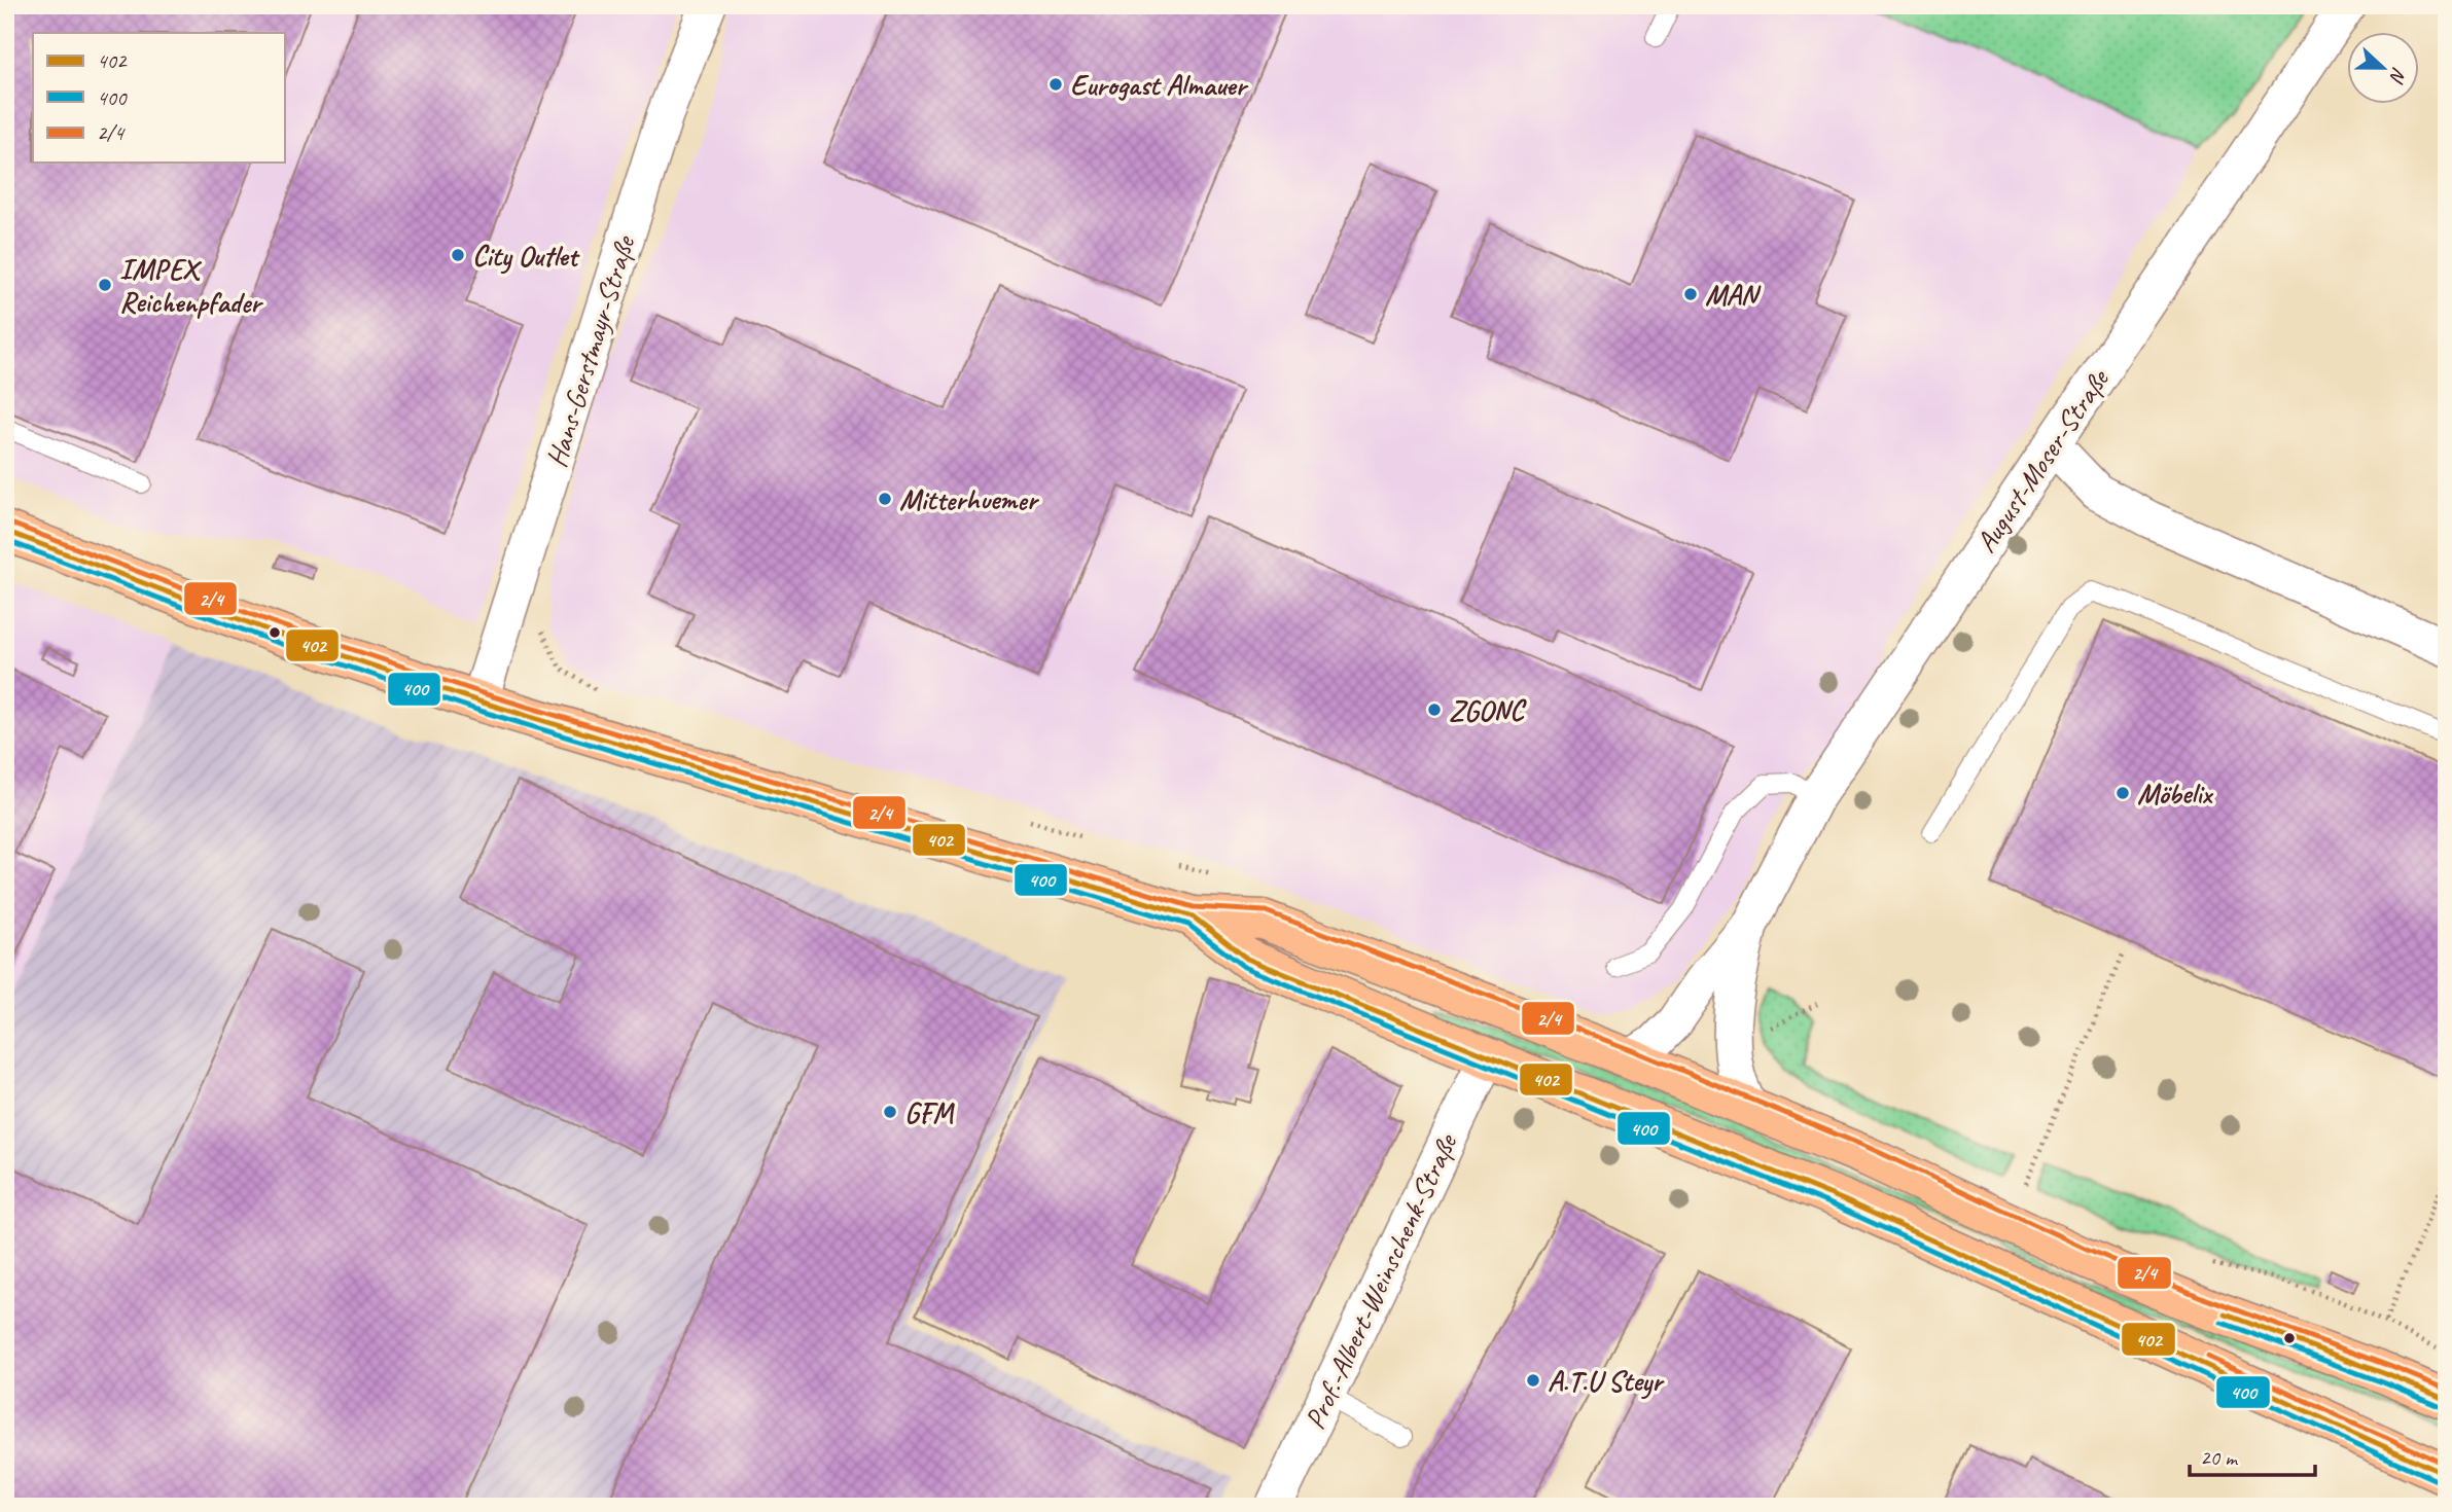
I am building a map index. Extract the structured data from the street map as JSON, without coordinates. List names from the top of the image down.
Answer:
{
  "streets": {
    "street": ["Hans-Gerstmayr-Straße", "August-Moser-Straße", "Prof.-Albert-Weinschenk-Straße"]
  },
  "places": [
    "Eurogast Almauer",
    "City Outlet",
    "IMPEX Reichenpfader",
    "MAN",
    "Mitterhuemer",
    "ZGONC",
    "Möbelix",
    "GFM",
    "A.T.U Steyr"
  ],
  "lines": ["transit line 2/4", "transit line 402", "transit line 400"],
  "legend": ["402", "400", "2/4"],
  "scale_bar": "20 m",
  "north": "right"
}
